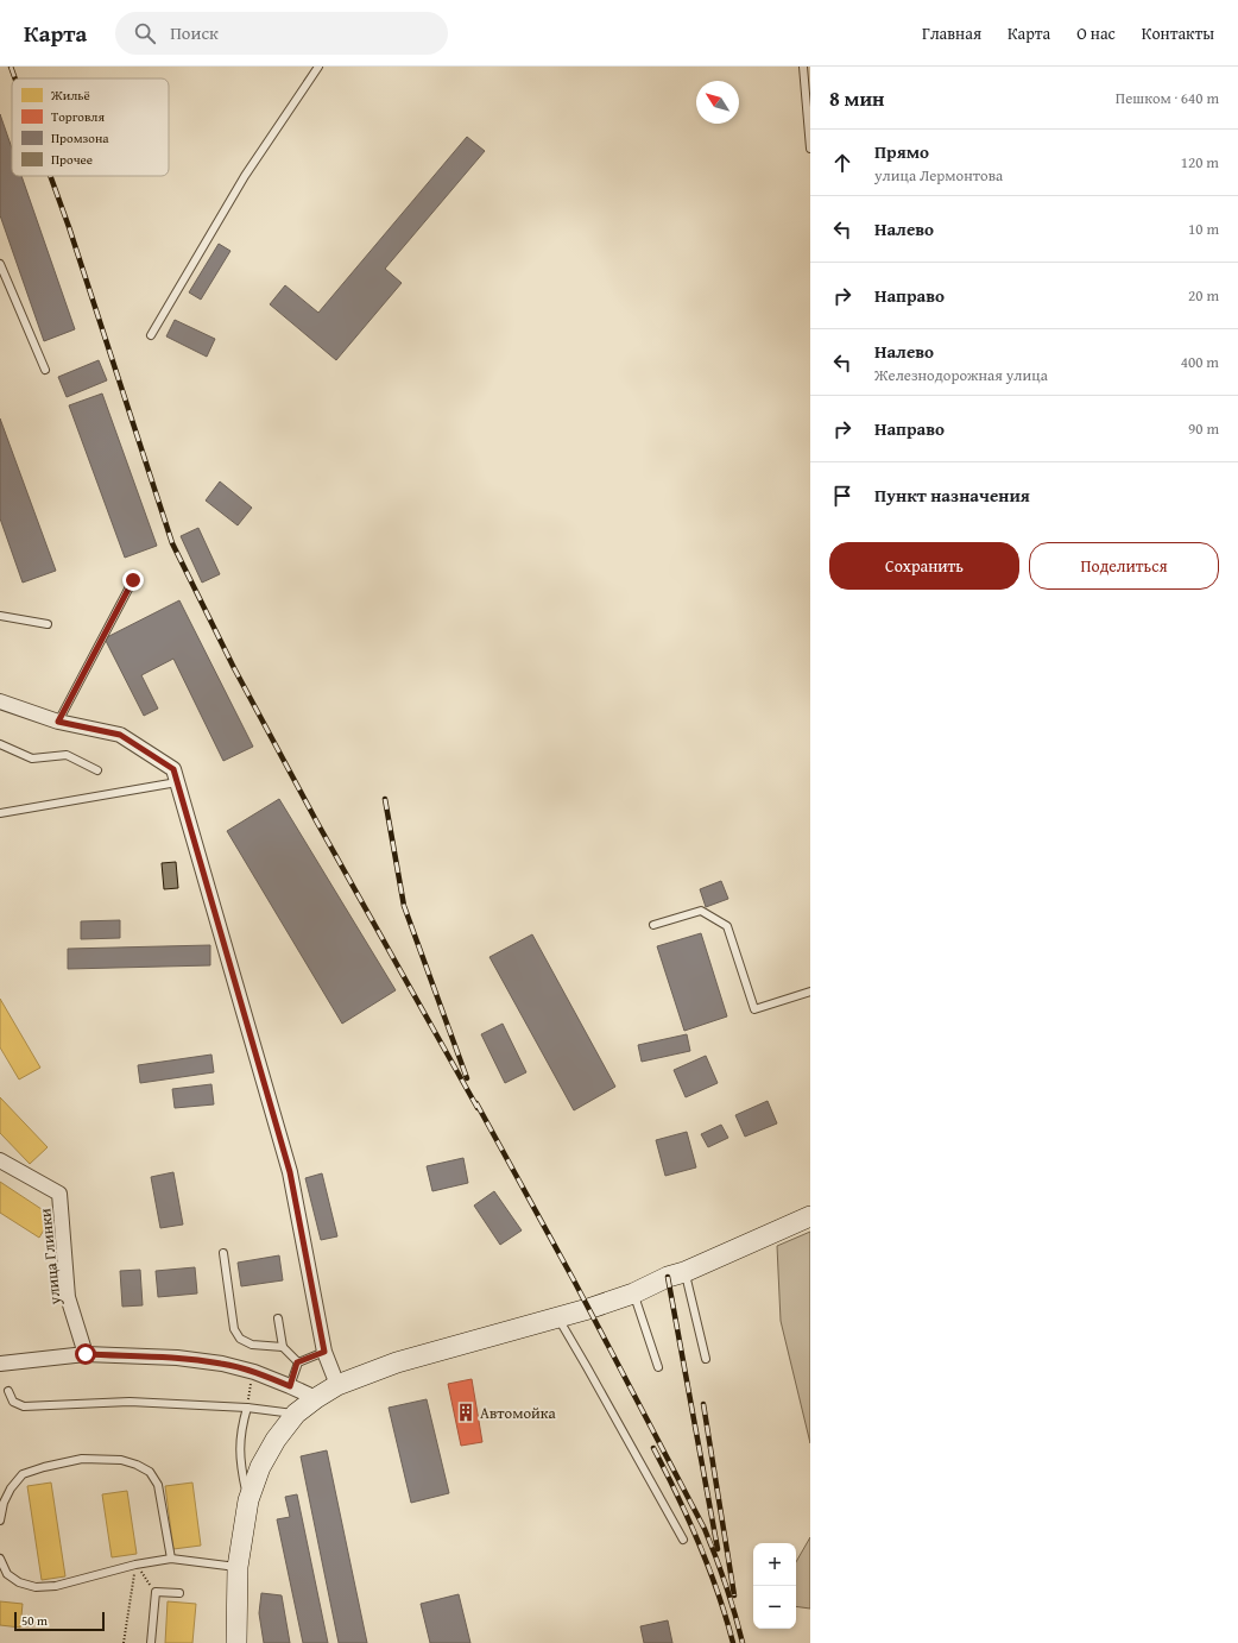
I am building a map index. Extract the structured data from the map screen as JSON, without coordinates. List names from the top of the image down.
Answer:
{
  "streets": {
    "street": ["улица Глинки"]
  },
  "places": {
    "building": ["Автомойка"]
  },
  "legend": [
    "Жильё",
    "Торговля",
    "Промзона",
    "Прочее"
  ],
  "scale_bar": "50 m",
  "north": "top left",
  "page": {
    "header": "Карта",
    "search": "Поиск",
    "nav": [
      "Главная",
      "Карта",
      "О нас",
      "Контакты"
    ],
    "heading": ["8 мин", "Пешком · 640 m"],
    "list": [
      ["Прямо", "улица Лермонтова", "120 m"],
      ["Налево", "10 m"],
      ["Направо", "20 m"],
      ["Налево", "Железнодорожная улица", "400 m"],
      ["Направо", "90 m"],
      "Пункт назначения"
    ],
    "buttons": ["Сохранить", "Поделиться"],
    "map_buttons": ["+", "−"],
    "scale": "50 m"
  }
}
